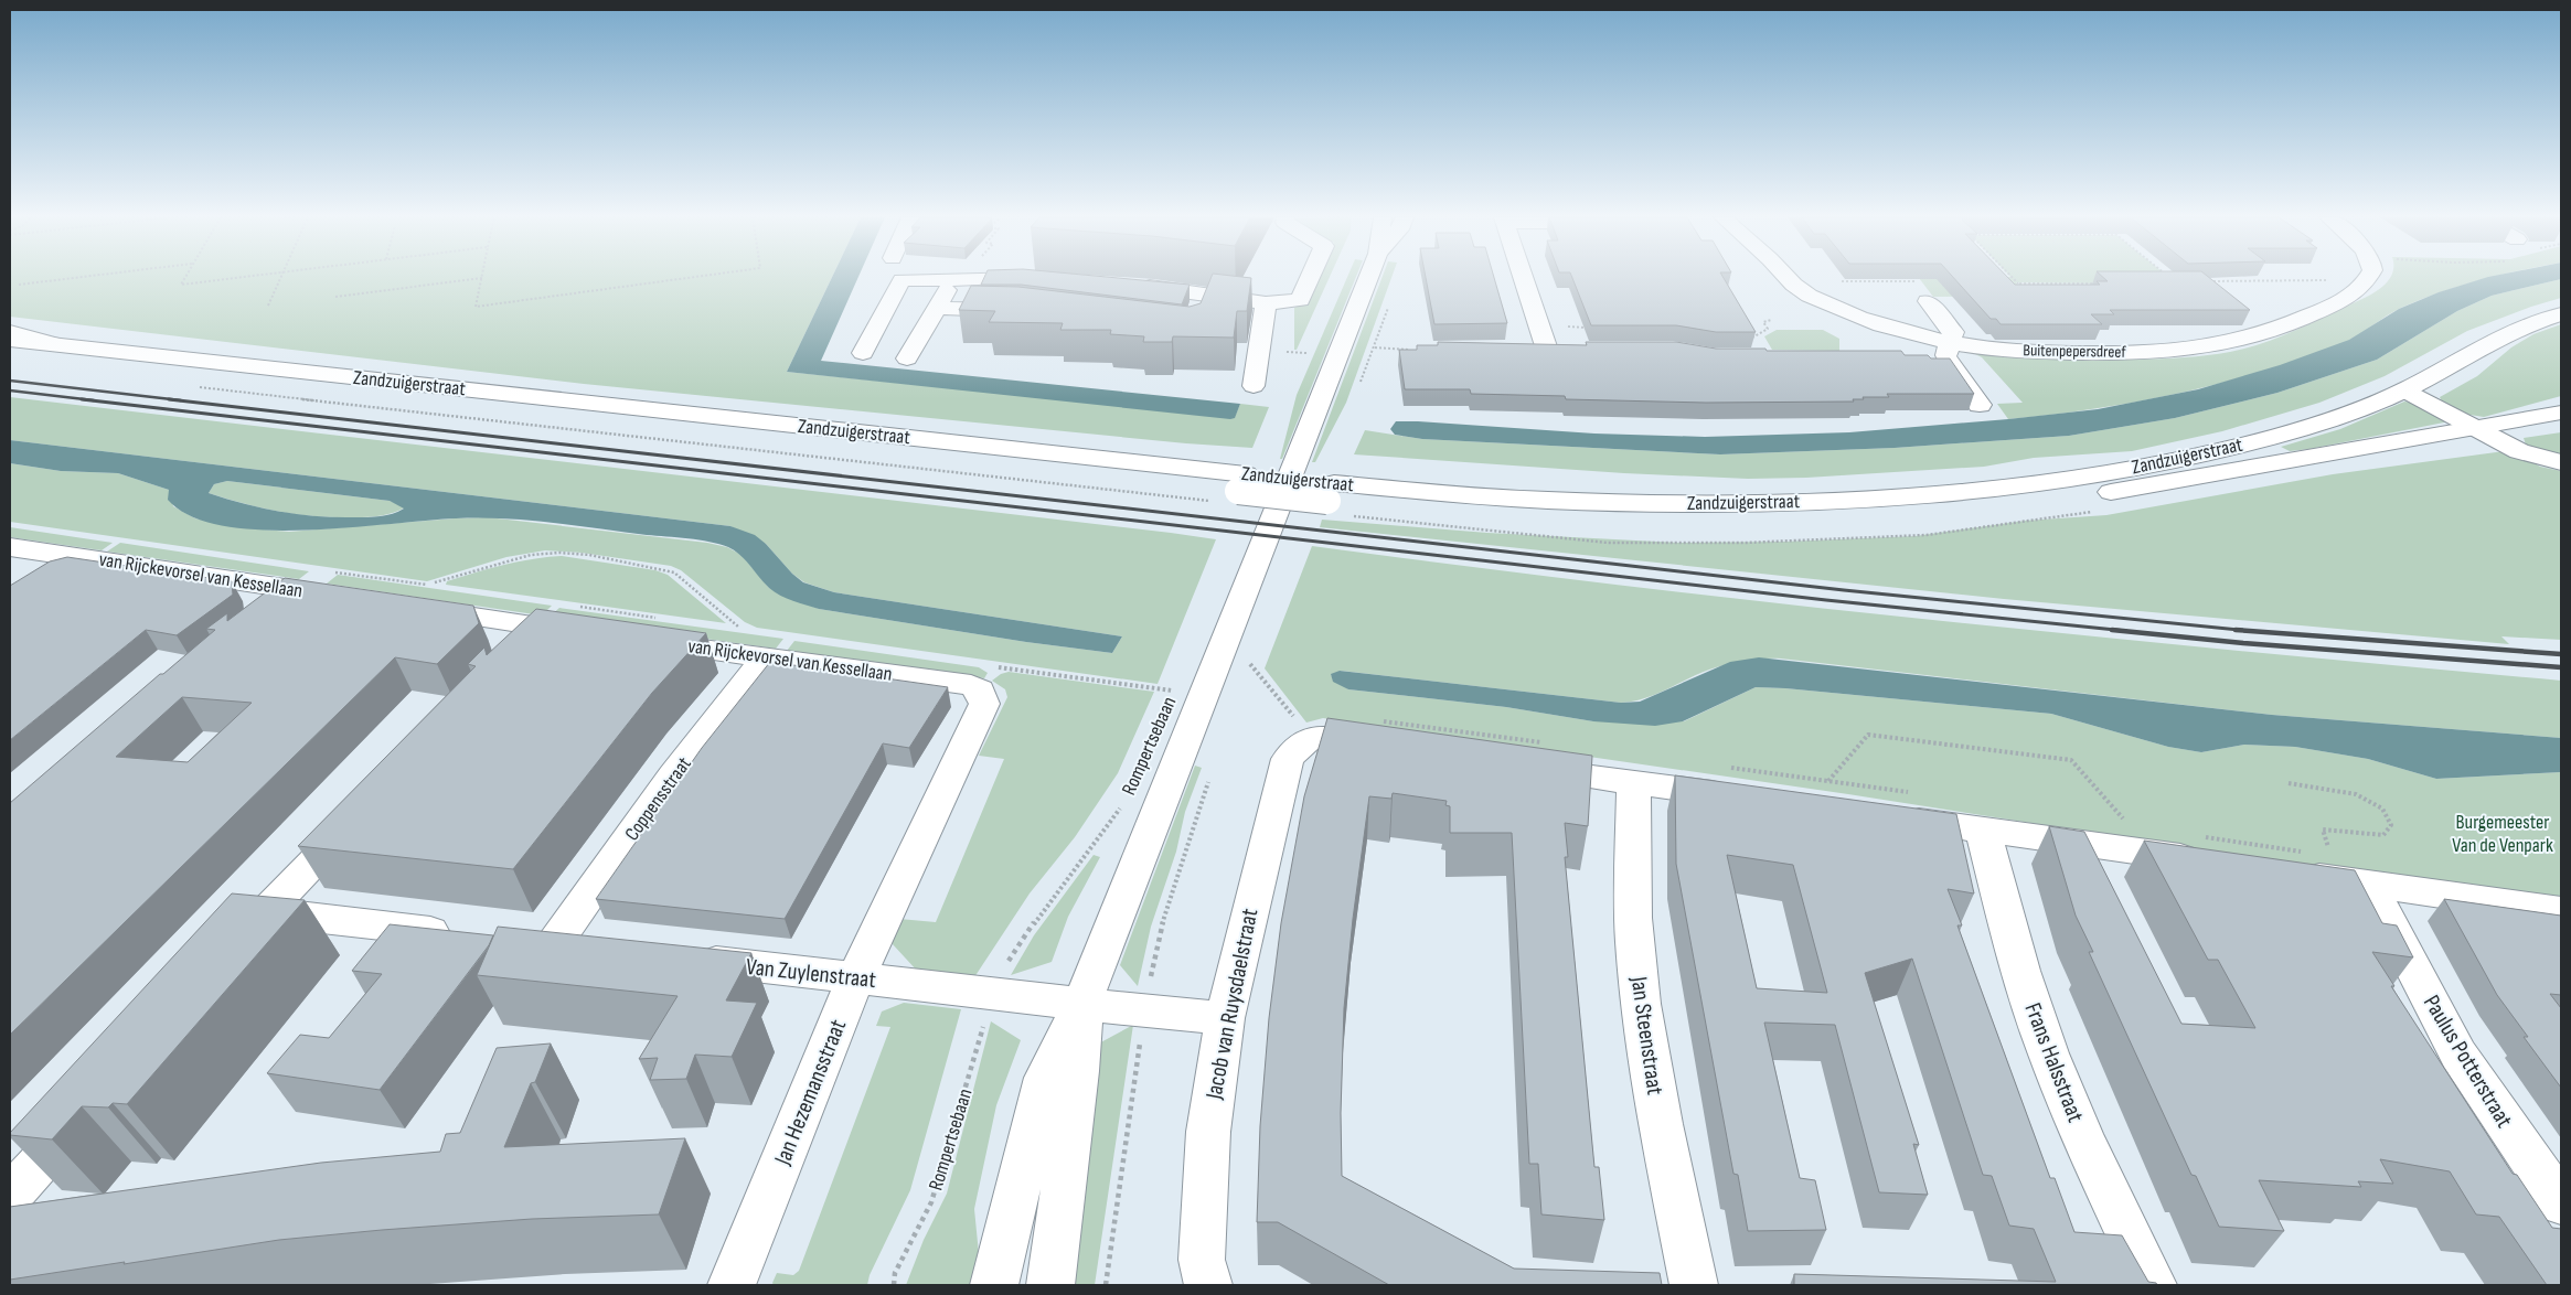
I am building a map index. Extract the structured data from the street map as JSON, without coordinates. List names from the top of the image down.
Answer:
{
  "streets": {
    "street": [
      "Buitenpepersdreef",
      "Zandzuigerstraat",
      "van Rijckevorsel van Kessellaan",
      "Rompertsebaan",
      "Coppensstraat",
      "Van Zuylenstraat",
      "Jacob van Ruysdaelstraat",
      "Jan Steenstraat",
      "Paulus Potterstraat",
      "Frans Halsstraat",
      "Jan Hezemansstraat"
    ]
  },
  "crossings": [
    ["van Rijckevorsel van Kessellaan", "Coppensstraat"],
    ["van Rijckevorsel van Kessellaan", "Jan Hezemansstraat"],
    ["Rompertsebaan", "Van Zuylenstraat"],
    ["Van Zuylenstraat", "Jacob van Ruysdaelstraat"],
    ["Van Zuylenstraat", "Jan Hezemansstraat"]
  ],
  "parks": ["Burgemeester Van de Venpark"]
}
